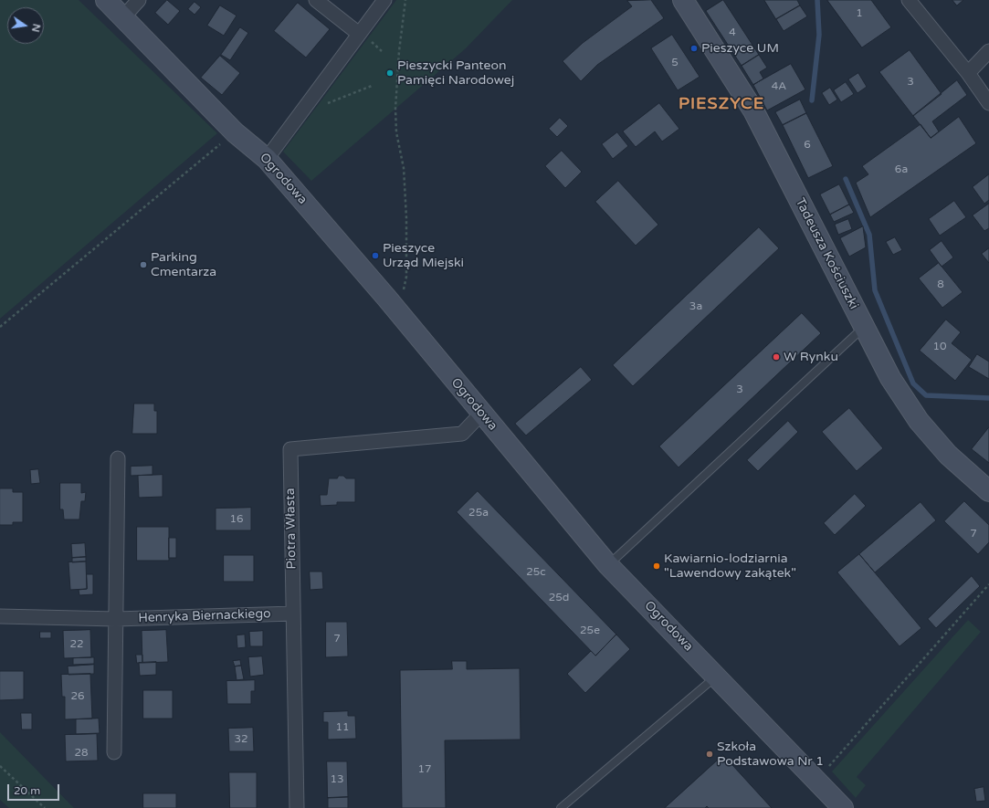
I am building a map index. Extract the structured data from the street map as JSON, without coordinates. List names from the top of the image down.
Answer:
{
  "streets": {
    "street": [
      "Ogrodowa",
      "Tadeusza Kościuszki",
      "Piotra Własta",
      "Henryka Biernackiego"
    ]
  },
  "crossings": [
    ["Ogrodowa", "Piotra Własta"],
    ["Piotra Własta", "Henryka Biernackiego"]
  ],
  "districts": ["PIESZYCE"],
  "places": [
    "Pieszyce UM",
    "Pieszycki Panteon Pamięci Narodowej",
    "Pieszyce Urząd Miejski",
    "Parking Cmentarza",
    "W Rynku",
    "Kawiarnio-lodziarnia \"Lawendowy zakątek\"",
    "Szkoła Podstawowa Nr 1"
  ],
  "house_numbers": [
    "1",
    "4",
    "5",
    "3",
    "4A",
    "6",
    "6a",
    "8",
    "3a",
    "10",
    "3",
    "25a",
    "16",
    "7",
    "25c",
    "25d",
    "25e",
    "7",
    "22",
    "26",
    "11",
    "32",
    "28",
    "17",
    "13"
  ],
  "scale_bar": "20 m",
  "north": "right"
}
